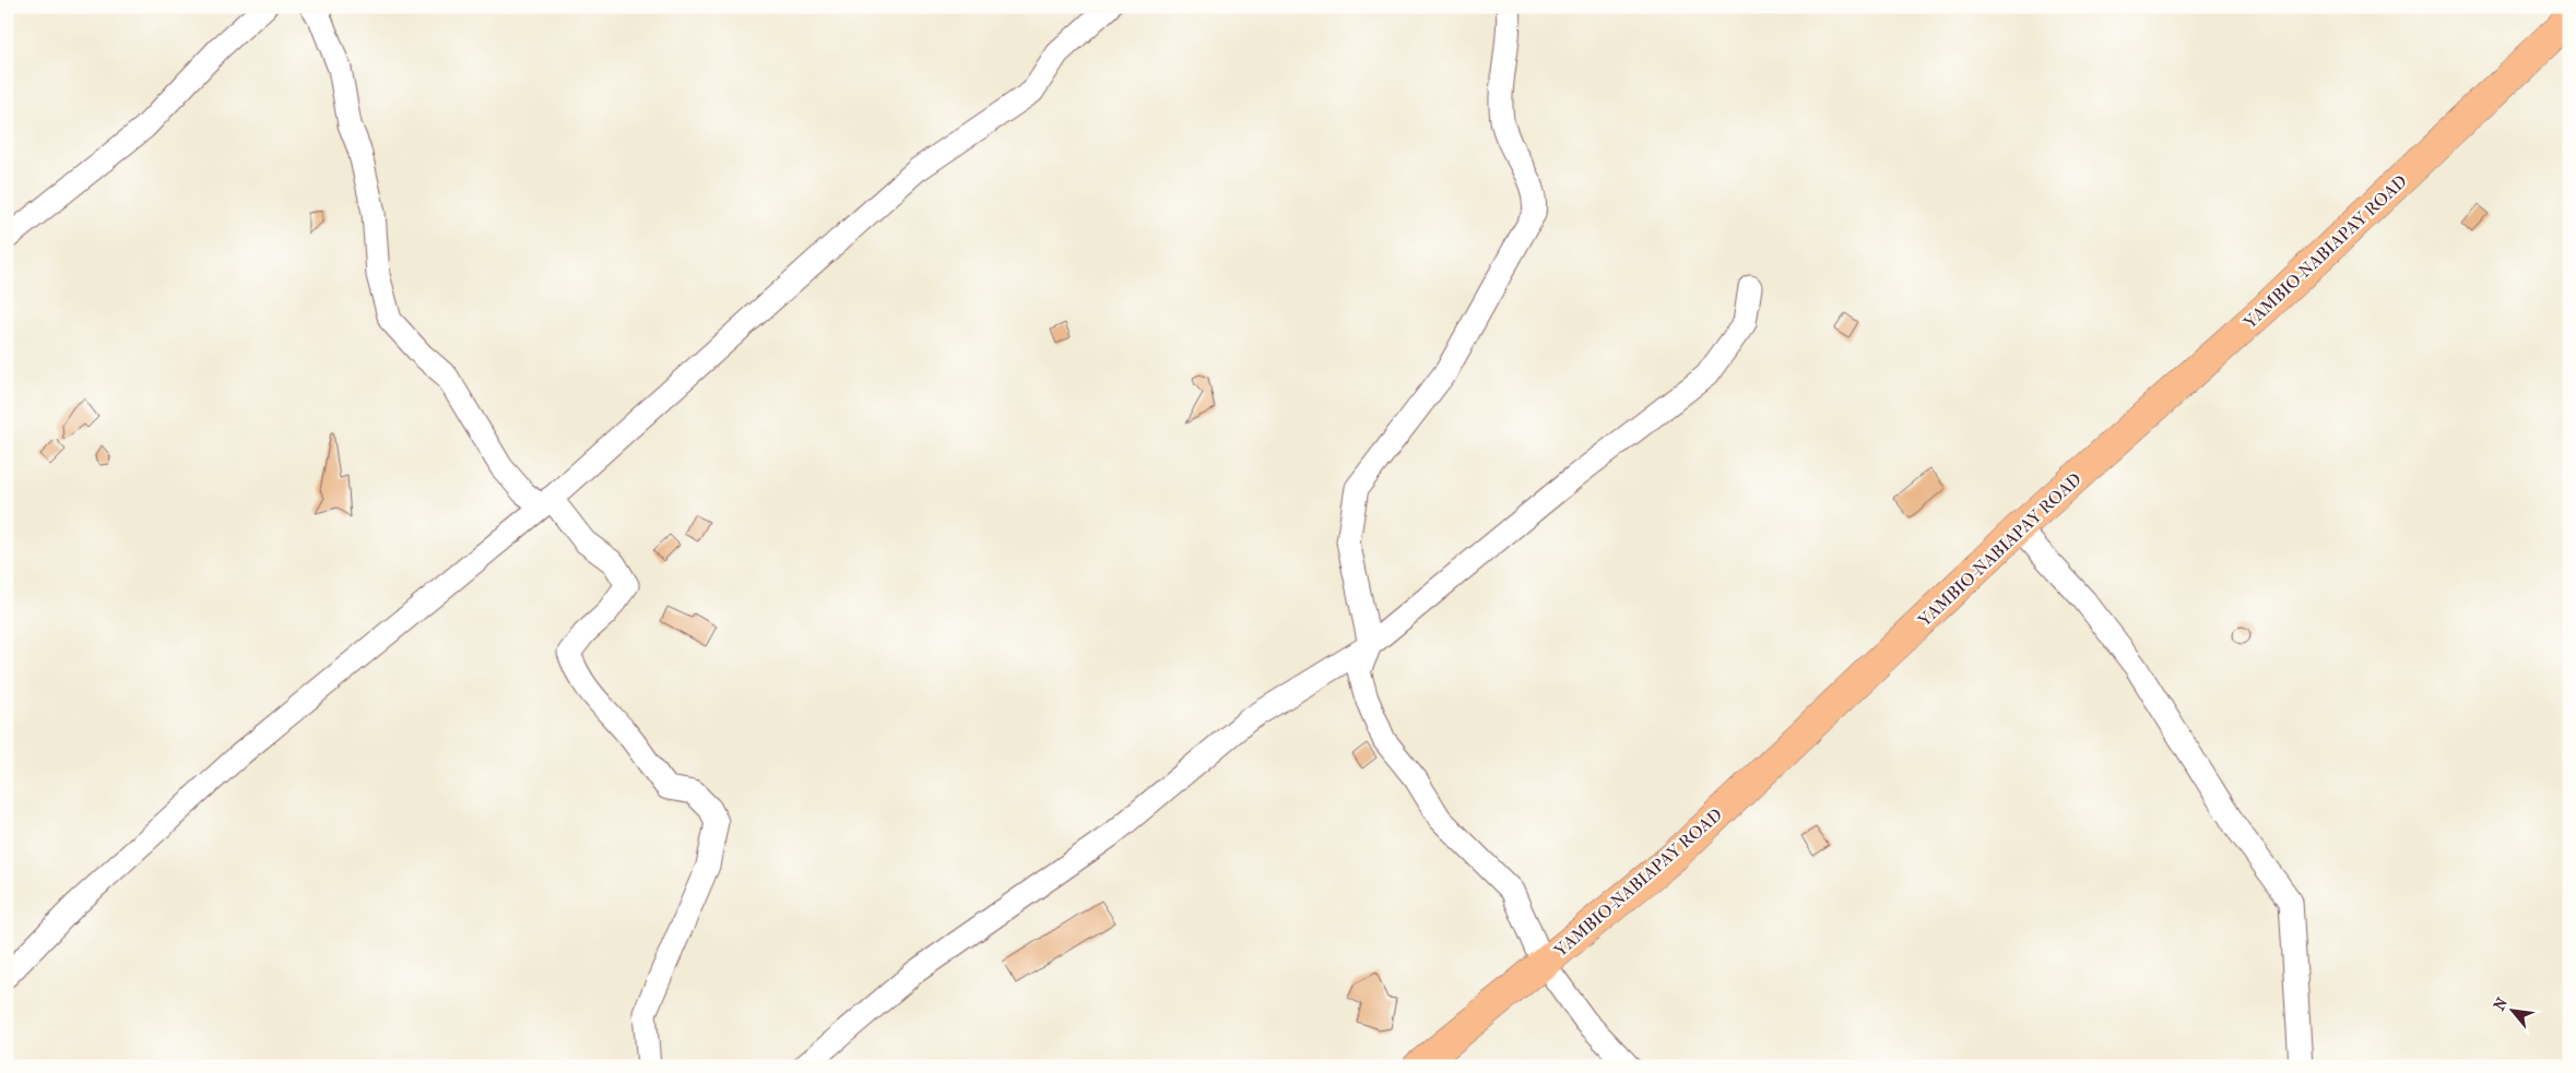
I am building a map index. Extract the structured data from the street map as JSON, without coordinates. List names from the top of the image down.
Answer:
{
  "streets": {
    "main road": ["YAMBIO-NABIAPAY ROAD"]
  },
  "north": "top left"
}
